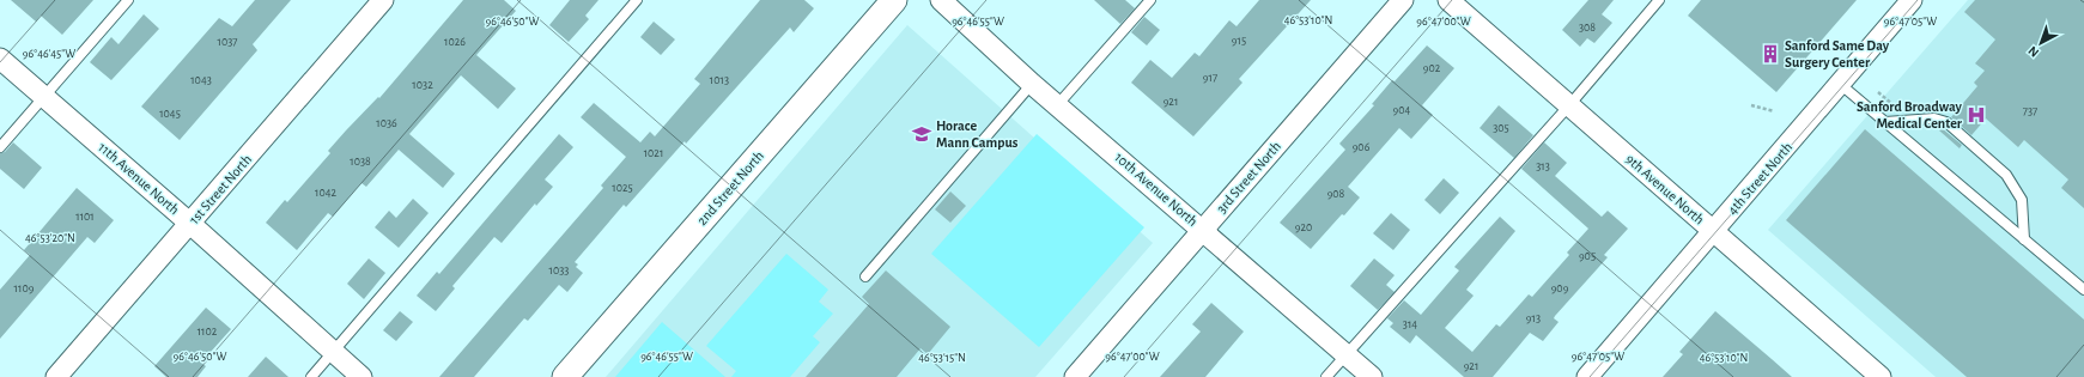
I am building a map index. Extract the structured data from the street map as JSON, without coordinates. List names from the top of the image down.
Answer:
{
  "streets": {
    "street": [
      "3rd Street North",
      "11th Avenue North",
      "4th Street North",
      "2nd Street North",
      "1st Street North",
      "10th Avenue North",
      "9th Avenue North"
    ]
  },
  "crossings": [
    ["3rd Street North", "10th Avenue North"],
    ["11th Avenue North", "1st Street North"],
    ["4th Street North", "9th Avenue North"]
  ],
  "places": {
    "building": ["Sanford Same Day Surgery Center"],
    "hospital": ["Sanford Broadway Medical Center"],
    "school or university": ["Horace Mann Campus"]
  },
  "house_numbers": [
    "308",
    "915",
    "1037",
    "1026",
    "902",
    "917",
    "1043",
    "1013",
    "1032",
    "921",
    "904",
    "737",
    "1045",
    "1036",
    "305",
    "906",
    "1021",
    "1038",
    "313",
    "1025",
    "1042",
    "908",
    "1101",
    "920",
    "905",
    "1033",
    "1109",
    "909",
    "913",
    "314",
    "1102",
    "921"
  ],
  "north": "bottom left",
  "coordinates": [
    "46°53'10\"N",
    "96°46'50\"W",
    "96°46'55\"W",
    "96°47'00\"W",
    "96°47'05\"W",
    "96°46'45\"W",
    "46°53'20\"N",
    "46°53'15\"N"
  ]
}
